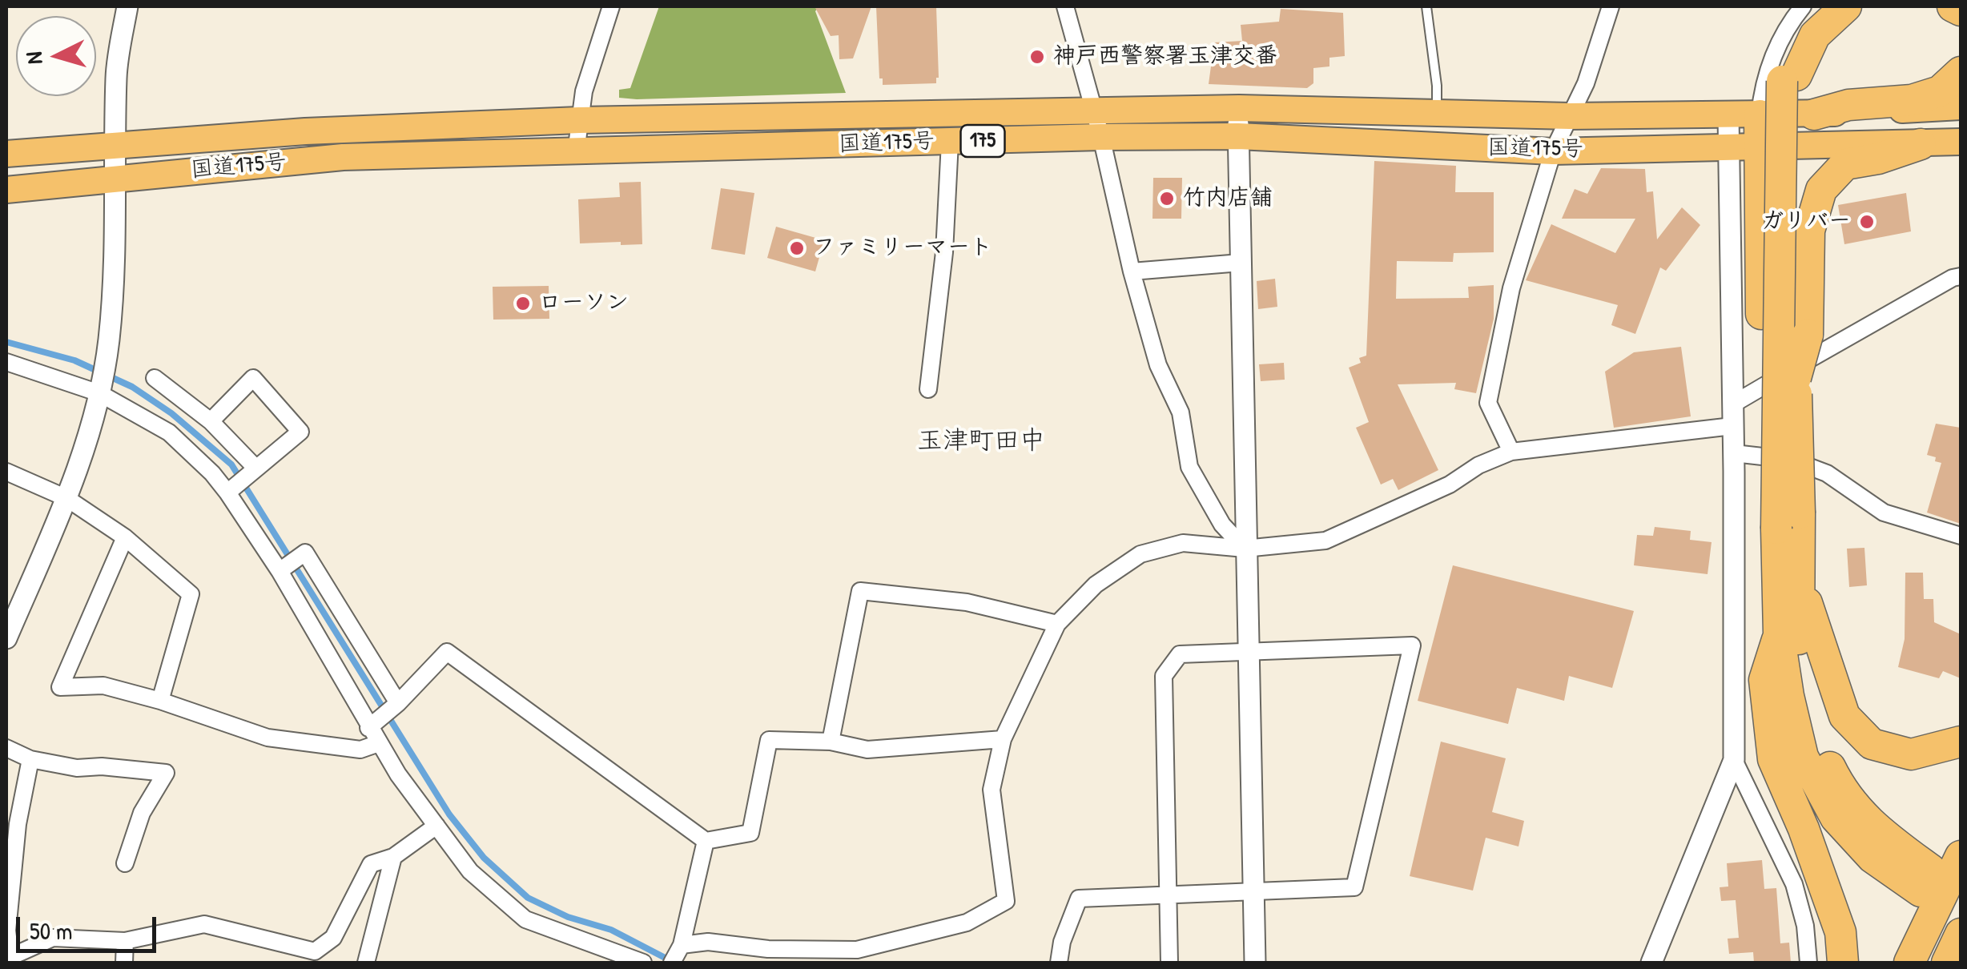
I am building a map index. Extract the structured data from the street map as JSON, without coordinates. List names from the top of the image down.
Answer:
{
  "streets": {
    "highway": ["175", "国道175号"]
  },
  "districts": ["玉津町田中"],
  "places": [
    "神戸西警察署玉津交番",
    "竹内店舗",
    "ガリバー",
    "ファミリーマート",
    "ローソン"
  ],
  "scale_bar": "50 m",
  "north": "left"
}
